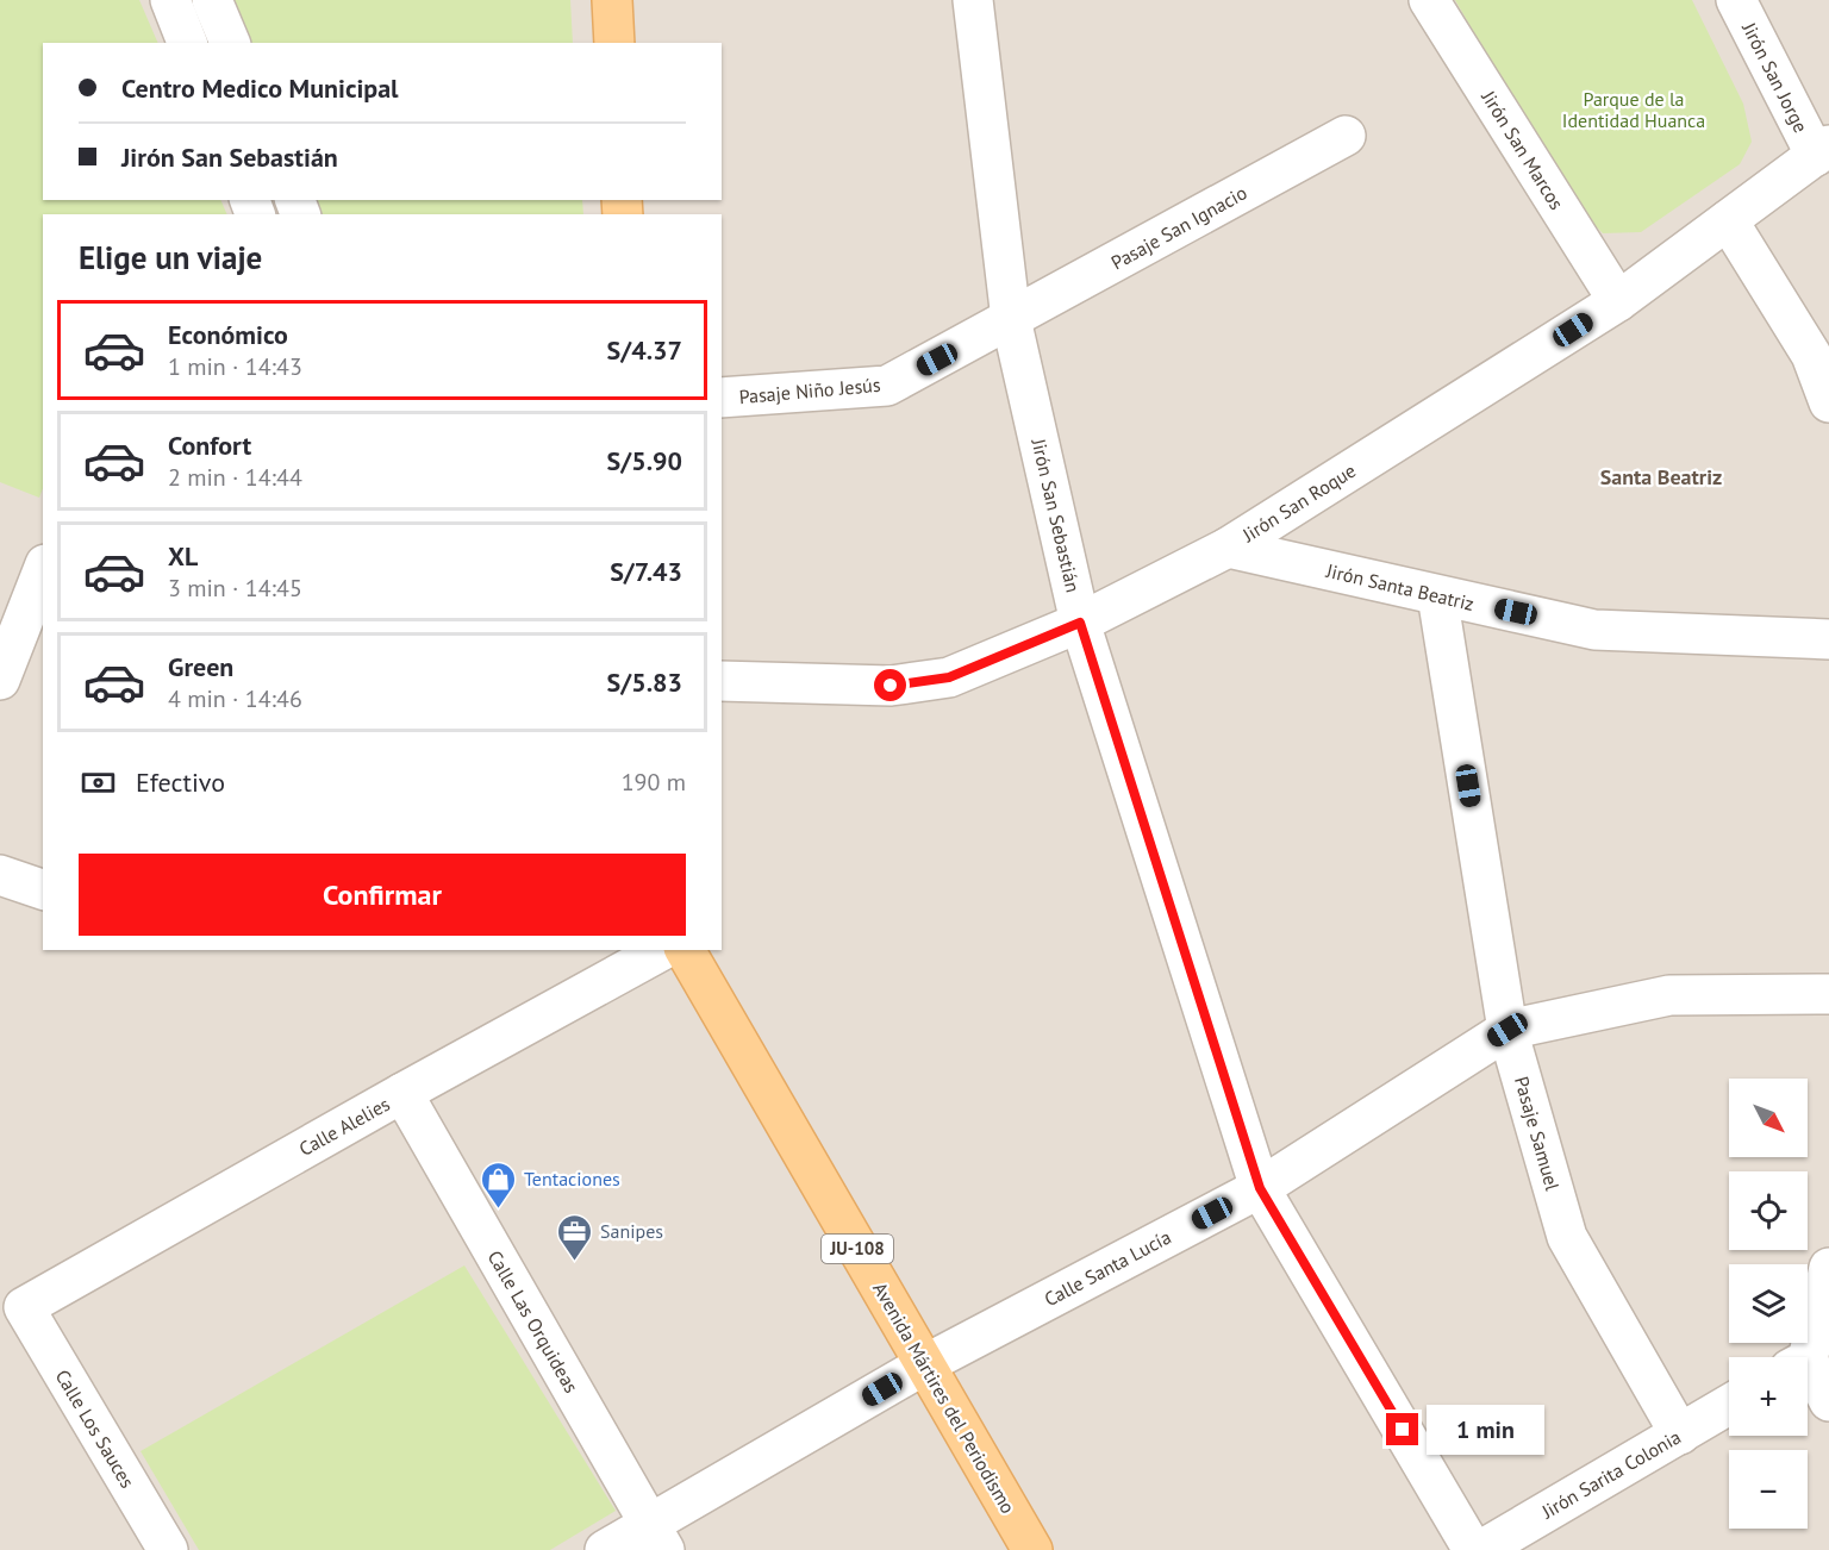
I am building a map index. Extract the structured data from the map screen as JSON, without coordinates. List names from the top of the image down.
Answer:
{
  "streets": {
    "main road": ["JU-108", "Avenida Mártires del Periodismo"],
    "street": [
      "Jirón San Jorge",
      "Jirón San Marcos",
      "Pasaje San Ignacio",
      "Pasaje Niño Jesús",
      "Jirón San Roque",
      "Jirón San Sebastián",
      "Jirón Santa Beatriz",
      "Calle Alelies",
      "Pasaje Samuel",
      "Calle Santa Lucía",
      "Calle Las Orquideas",
      "Calle Los Sauces",
      "Jirón Sarita Colonia"
    ]
  },
  "crossings": [
    ["Jirón San Jorge", "Jirón San Roque"],
    ["Jirón San Marcos", "Jirón San Roque"],
    ["Pasaje San Ignacio", "Pasaje Niño Jesús"],
    ["Pasaje San Ignacio", "Jirón San Sebastián"],
    ["Pasaje Niño Jesús", "Jirón San Sebastián"],
    ["Jirón San Roque", "Jirón San Sebastián"],
    ["Jirón San Roque", "Jirón Santa Beatriz"],
    ["Jirón San Sebastián", "Calle Santa Lucía"],
    ["Jirón Santa Beatriz", "Pasaje Samuel"],
    ["Calle Alelies", "Calle Las Orquideas"],
    ["Calle Alelies", "Calle Los Sauces"],
    ["Pasaje Samuel", "Calle Santa Lucía"],
    ["Pasaje Samuel", "Jirón Sarita Colonia"],
    ["Calle Santa Lucía", "Calle Las Orquideas"],
    ["Calle Santa Lucía", "Avenida Mártires del Periodismo"]
  ],
  "districts": ["Santa Beatriz"],
  "parks": ["Parque de la Identidad Huanca"],
  "places": {
    "shop": ["Tentaciones"],
    "office": ["Sanipes"]
  },
  "north": "bottom right",
  "page": {
    "banner": ["Centro Medico Municipal", "Jirón San Sebastián"],
    "heading": "Elige un viaje",
    "list": [
      {
        "name": "Económico",
        "note": "1 min · 14:43",
        "value": "S/4.37"
      },
      {
        "name": "Confort",
        "note": "2 min · 14:44",
        "value": "S/5.90"
      },
      {
        "name": "XL",
        "note": "3 min · 14:45",
        "value": "S/7.43"
      },
      {
        "name": "Green",
        "note": "4 min · 14:46",
        "value": "S/5.83"
      }
    ],
    "pay": ["Efectivo", "190 m"],
    "buttons": "Confirmar",
    "map_buttons": ["+", "−"],
    "bubble": "1 min"
  }
}
